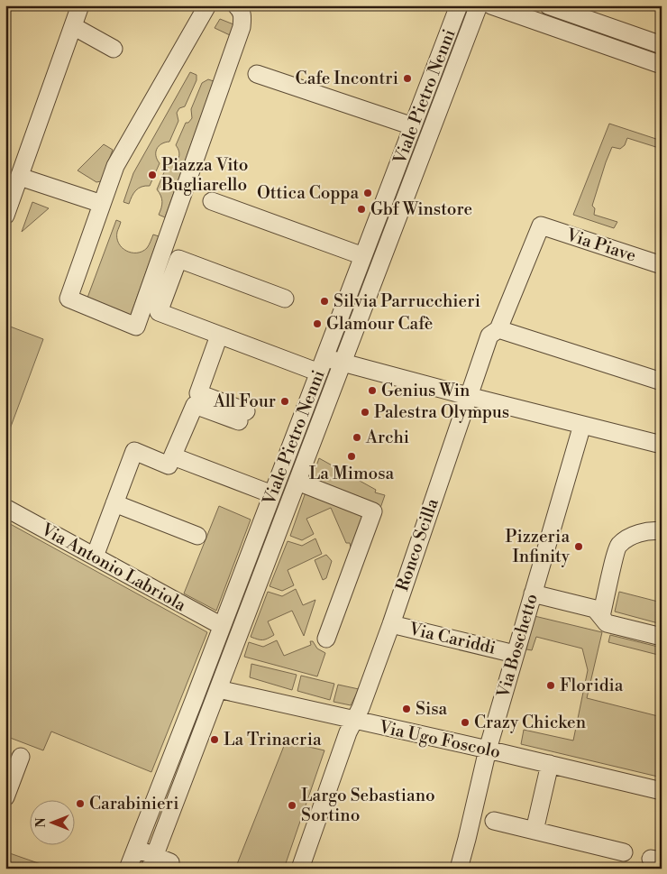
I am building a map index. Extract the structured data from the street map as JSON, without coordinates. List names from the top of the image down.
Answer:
{
  "streets": {
    "street": [
      "Viale Pietro Nenni",
      "Via Piave",
      "Ronco Scilla",
      "Via Antonio Labriola",
      "Via Cariddi",
      "Via Boschetto",
      "Via Ugo Foscolo"
    ]
  },
  "crossings": [
    ["Viale Pietro Nenni", "Via Antonio Labriola"],
    ["Viale Pietro Nenni", "Via Ugo Foscolo"],
    ["Via Piave", "Ronco Scilla"],
    ["Ronco Scilla", "Via Cariddi"],
    ["Ronco Scilla", "Via Ugo Foscolo"],
    ["Via Cariddi", "Via Boschetto"],
    ["Via Boschetto", "Via Ugo Foscolo"]
  ],
  "places": [
    "Cafe Incontri",
    "Piazza Vito Bugliarello",
    "Ottica Coppa",
    "Gbf Winstore",
    "Silvia Parrucchieri",
    "Glamour Cafè",
    "Genius Win",
    "All Four",
    "Palestra Olympus",
    "Archi",
    "La Mimosa",
    "Pizzeria Infinity",
    "Floridia",
    "Sisa",
    "Crazy Chicken",
    "La Trinacria",
    "Carabinieri",
    "Largo Sebastiano Sortino"
  ],
  "north": "left"
}
